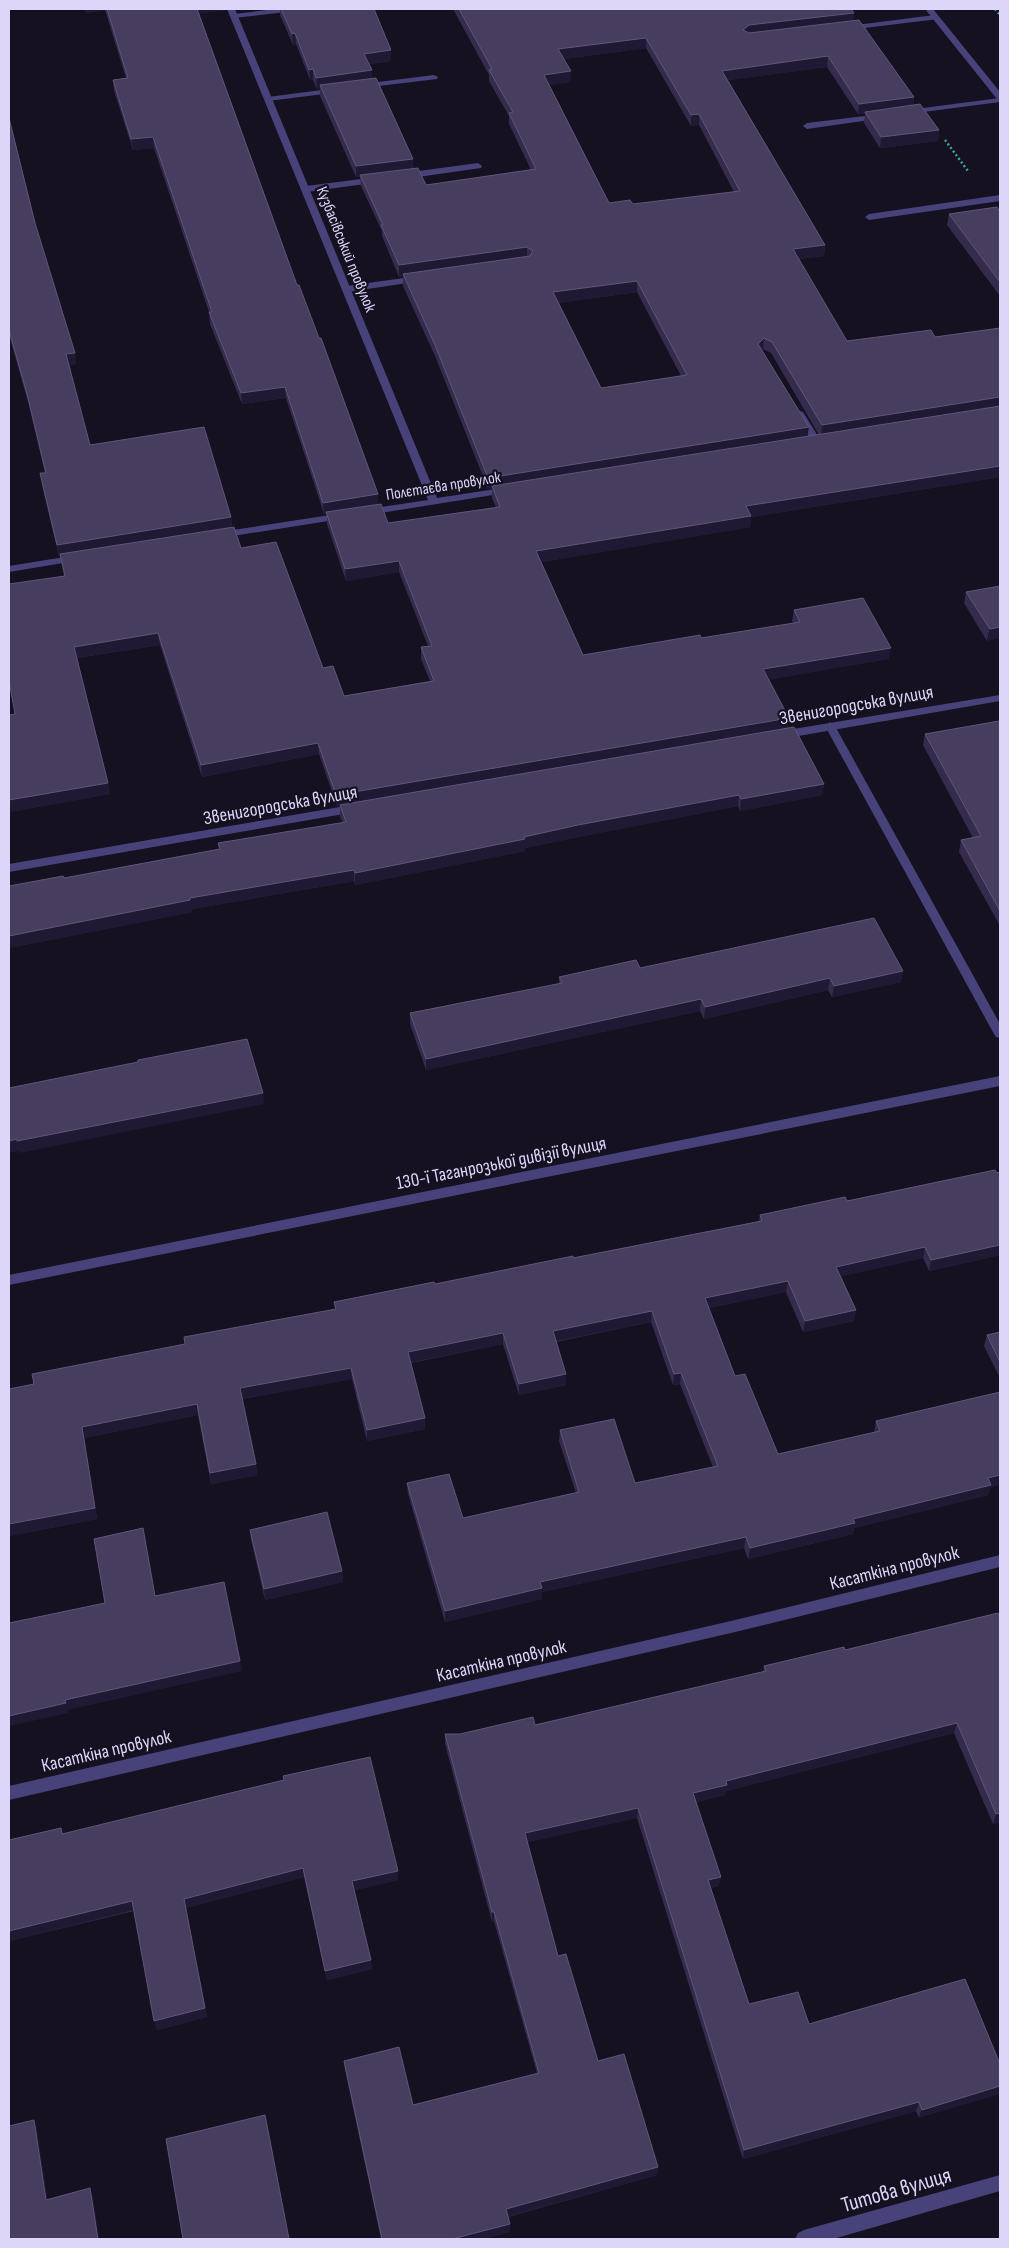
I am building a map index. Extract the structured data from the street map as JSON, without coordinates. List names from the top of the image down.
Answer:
{
  "streets": {
    "street": [
      "Кузбасівський провулок",
      "Полєтаєва провулок",
      "Звенигородська вулиця",
      "130-ї Таганрозької дивізії вулиця",
      "Касаткіна провулок",
      "Титова вулиця"
    ]
  },
  "crossings": [
    ["Кузбасівський провулок", "Полєтаєва провулок"]
  ]
}
